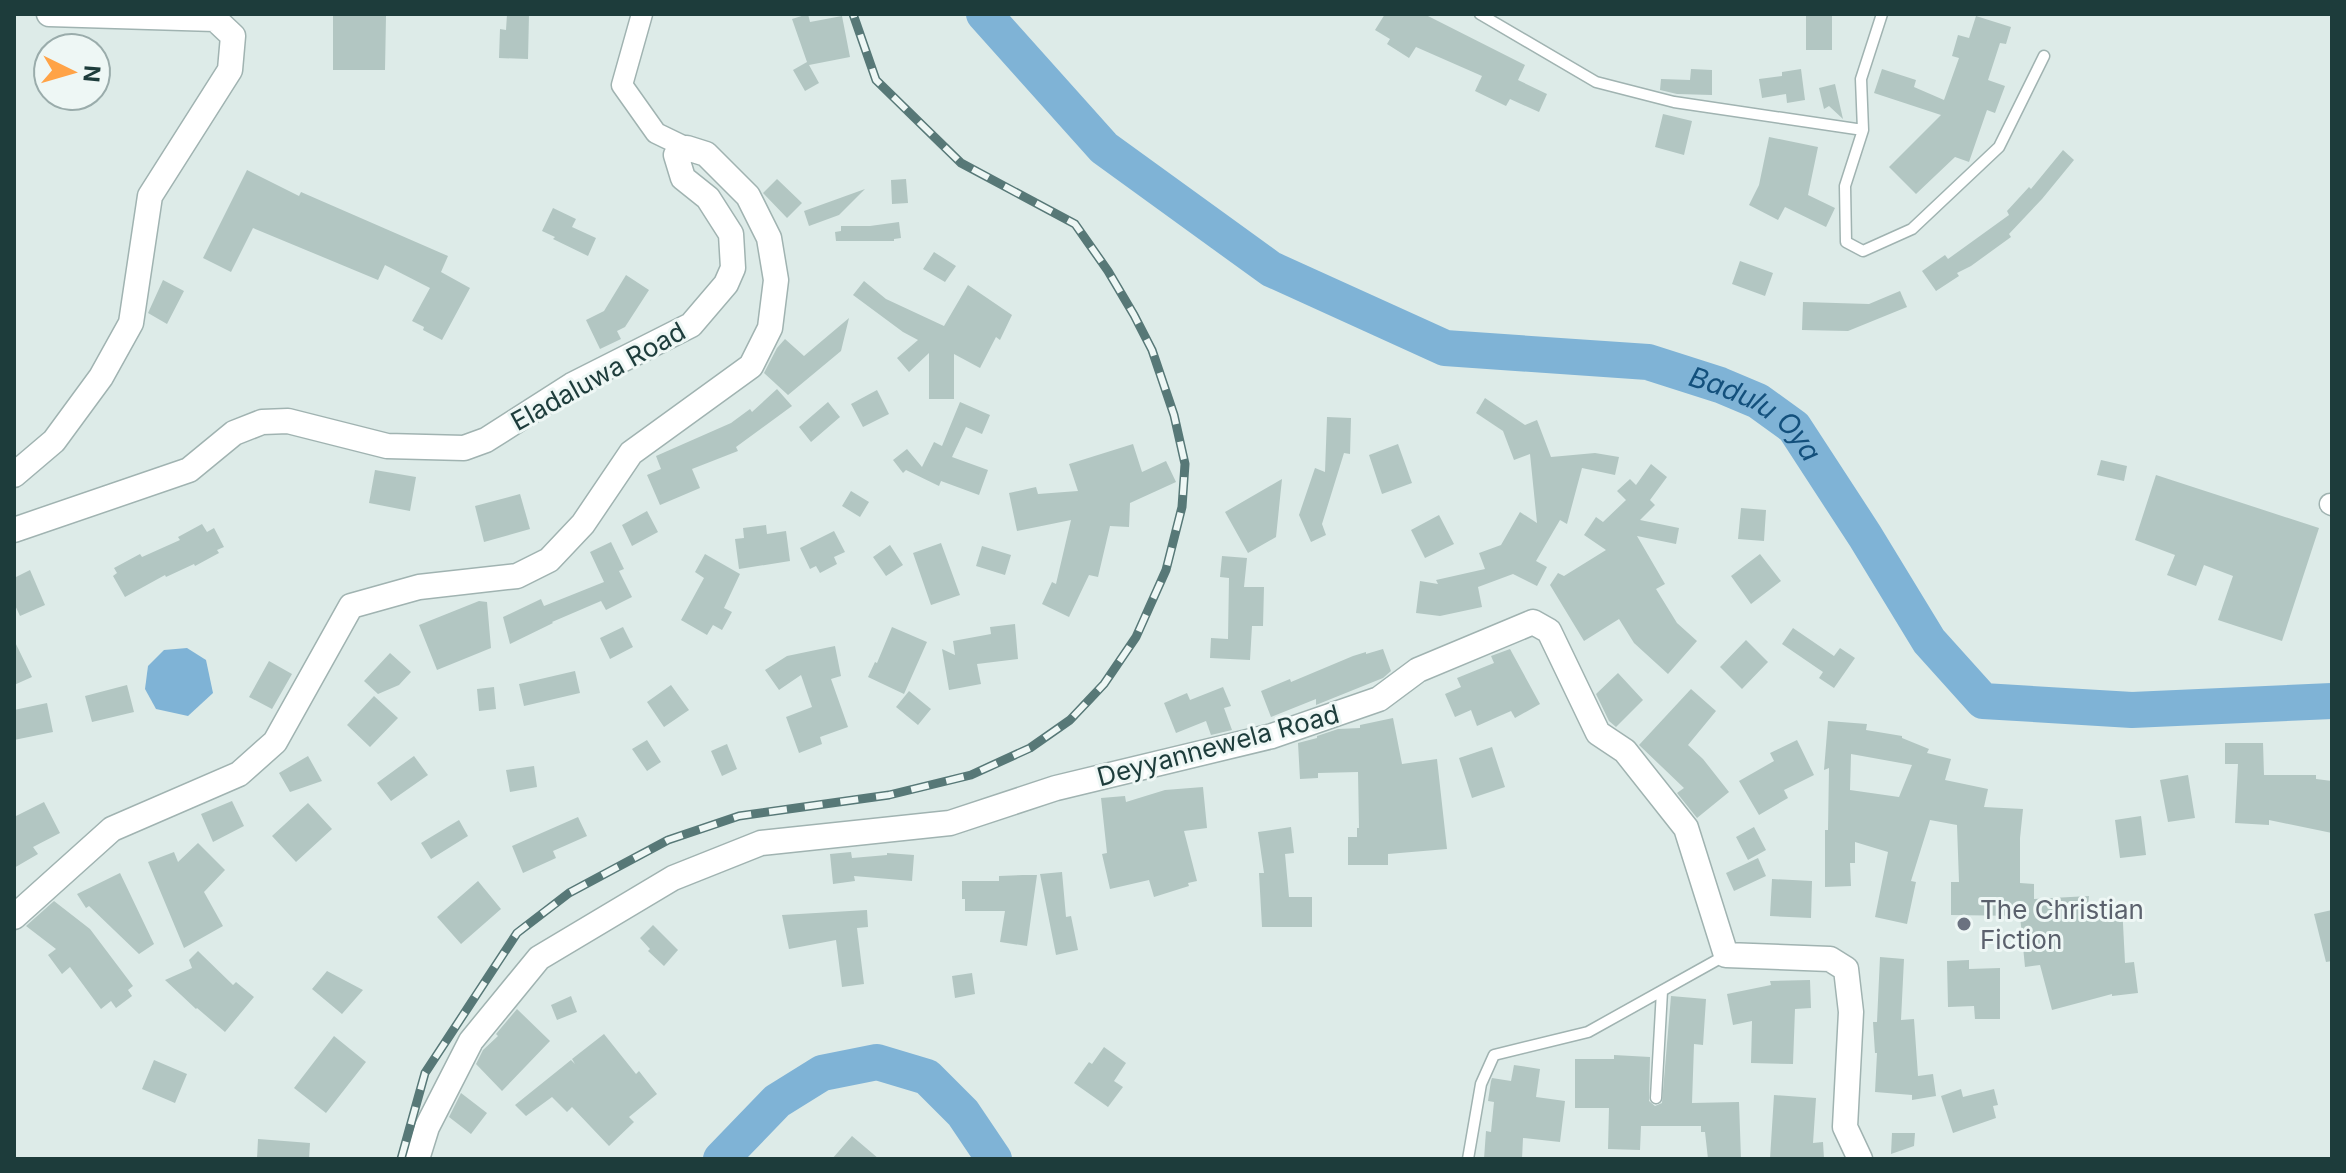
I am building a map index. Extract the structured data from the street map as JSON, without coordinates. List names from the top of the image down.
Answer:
{
  "streets": {
    "street": ["Eladaluwa Road", "Deyyannewela Road"]
  },
  "water": ["Badulu Oya"],
  "places": ["The Christian Fiction"],
  "north": "right"
}
